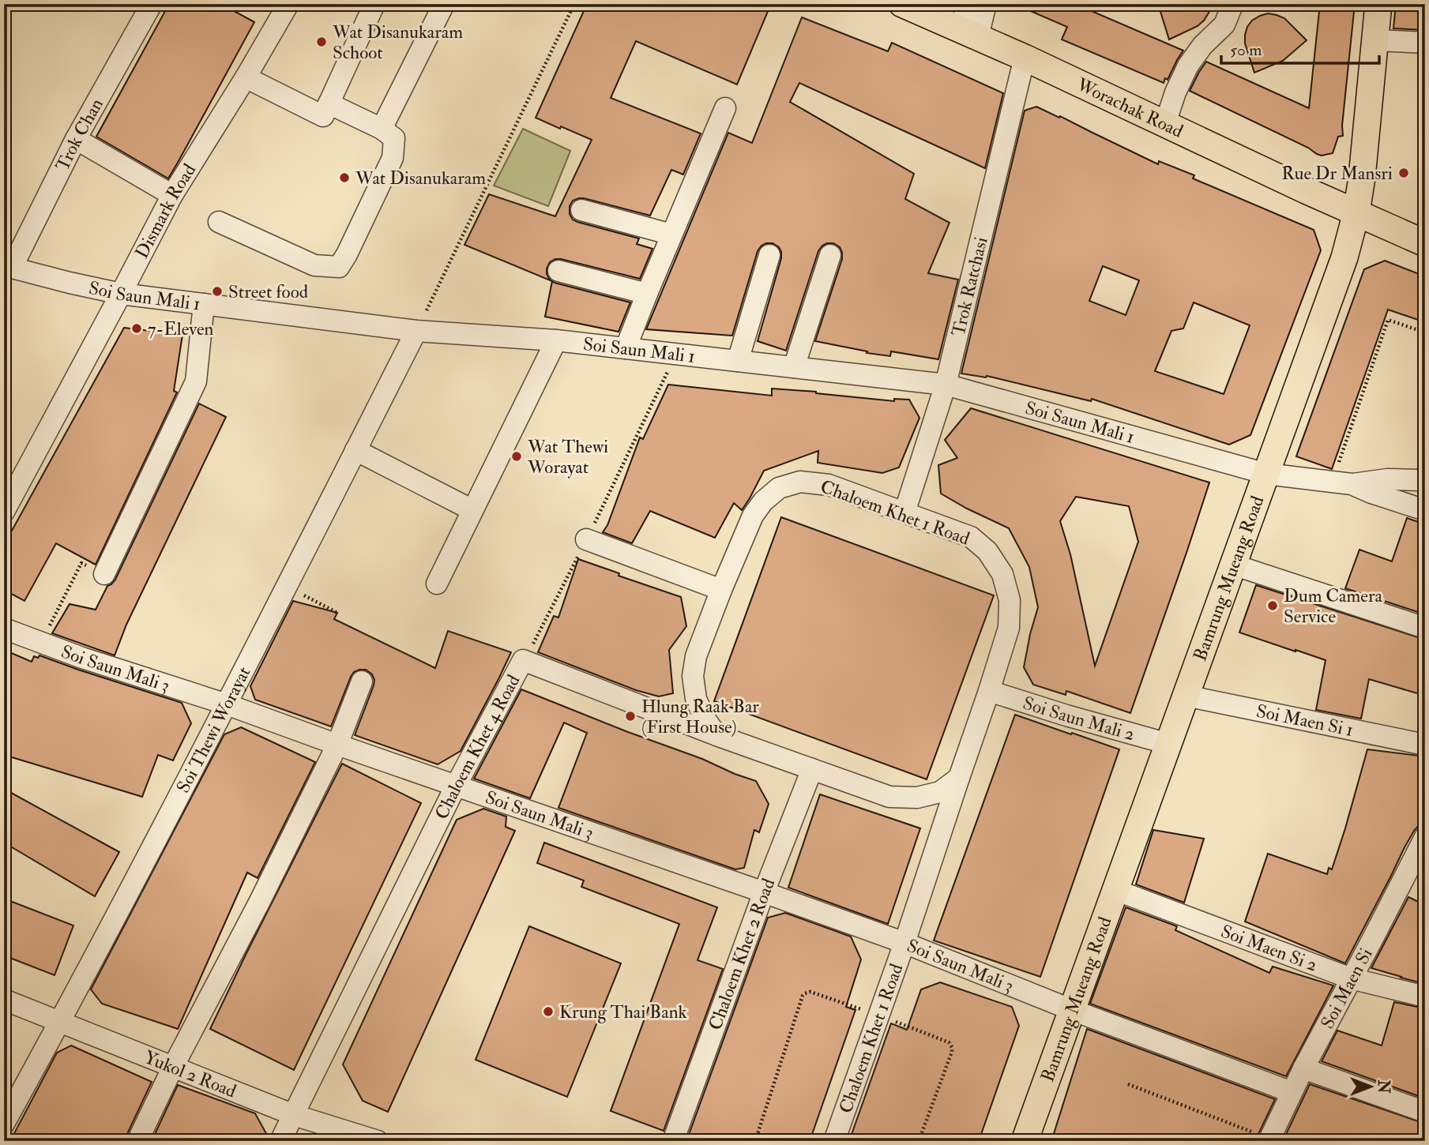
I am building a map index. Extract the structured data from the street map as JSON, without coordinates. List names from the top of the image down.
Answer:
{
  "streets": {
    "main road": ["Worachak Road", "Bamrung Mueang Road"],
    "street": [
      "Trok Chan",
      "Dismark Road",
      "Trok Ratchasi",
      "Soi Saun Mali 1",
      "Chaloem Khet 1 Road",
      "Soi Saun Mali 3",
      "Soi Saun Mali 2",
      "Soi Maen Si 1",
      "Soi Thewi Worayat",
      "Chaloem Khet 4 Road",
      "Soi Maen Si 2",
      "Chaloem Khet 2 Road",
      "Soi Maen Si",
      "Yukol 2 Road"
    ]
  },
  "crossings": [
    ["Worachak Road", "Trok Ratchasi"],
    ["Worachak Road", "Bamrung Mueang Road"],
    ["Trok Chan", "Soi Saun Mali 1"],
    ["Dismark Road", "Soi Saun Mali 1"],
    ["Trok Ratchasi", "Soi Saun Mali 1"],
    ["Trok Ratchasi", "Chaloem Khet 1 Road"],
    ["Soi Saun Mali 1", "Bamrung Mueang Road"],
    ["Soi Saun Mali 1", "Soi Thewi Worayat"],
    ["Soi Saun Mali 1", "Chaloem Khet 4 Road"],
    ["Chaloem Khet 1 Road", "Soi Saun Mali 3"],
    ["Chaloem Khet 1 Road", "Soi Saun Mali 2"],
    ["Bamrung Mueang Road", "Soi Saun Mali 3"],
    ["Bamrung Mueang Road", "Soi Saun Mali 2"],
    ["Bamrung Mueang Road", "Soi Maen Si 1"],
    ["Bamrung Mueang Road", "Soi Maen Si 2"],
    ["Soi Saun Mali 3", "Soi Thewi Worayat"],
    ["Soi Saun Mali 3", "Chaloem Khet 4 Road"],
    ["Soi Saun Mali 3", "Chaloem Khet 2 Road"],
    ["Soi Saun Mali 3", "Soi Maen Si"],
    ["Soi Thewi Worayat", "Yukol 2 Road"],
    ["Chaloem Khet 4 Road", "Yukol 2 Road"],
    ["Soi Maen Si 2", "Soi Maen Si"]
  ],
  "places": [
    "Wat Disanukaram Schoot",
    "Rue Dr Mansri",
    "Wat Disanukaram",
    "Street food",
    "7-Eleven",
    "Wat Thewi Worayat",
    "Dum Camera Service",
    "Hlung Raak Bar (First House)",
    "Krung Thai Bank"
  ],
  "scale_bar": "50 m",
  "north": "right"
}
